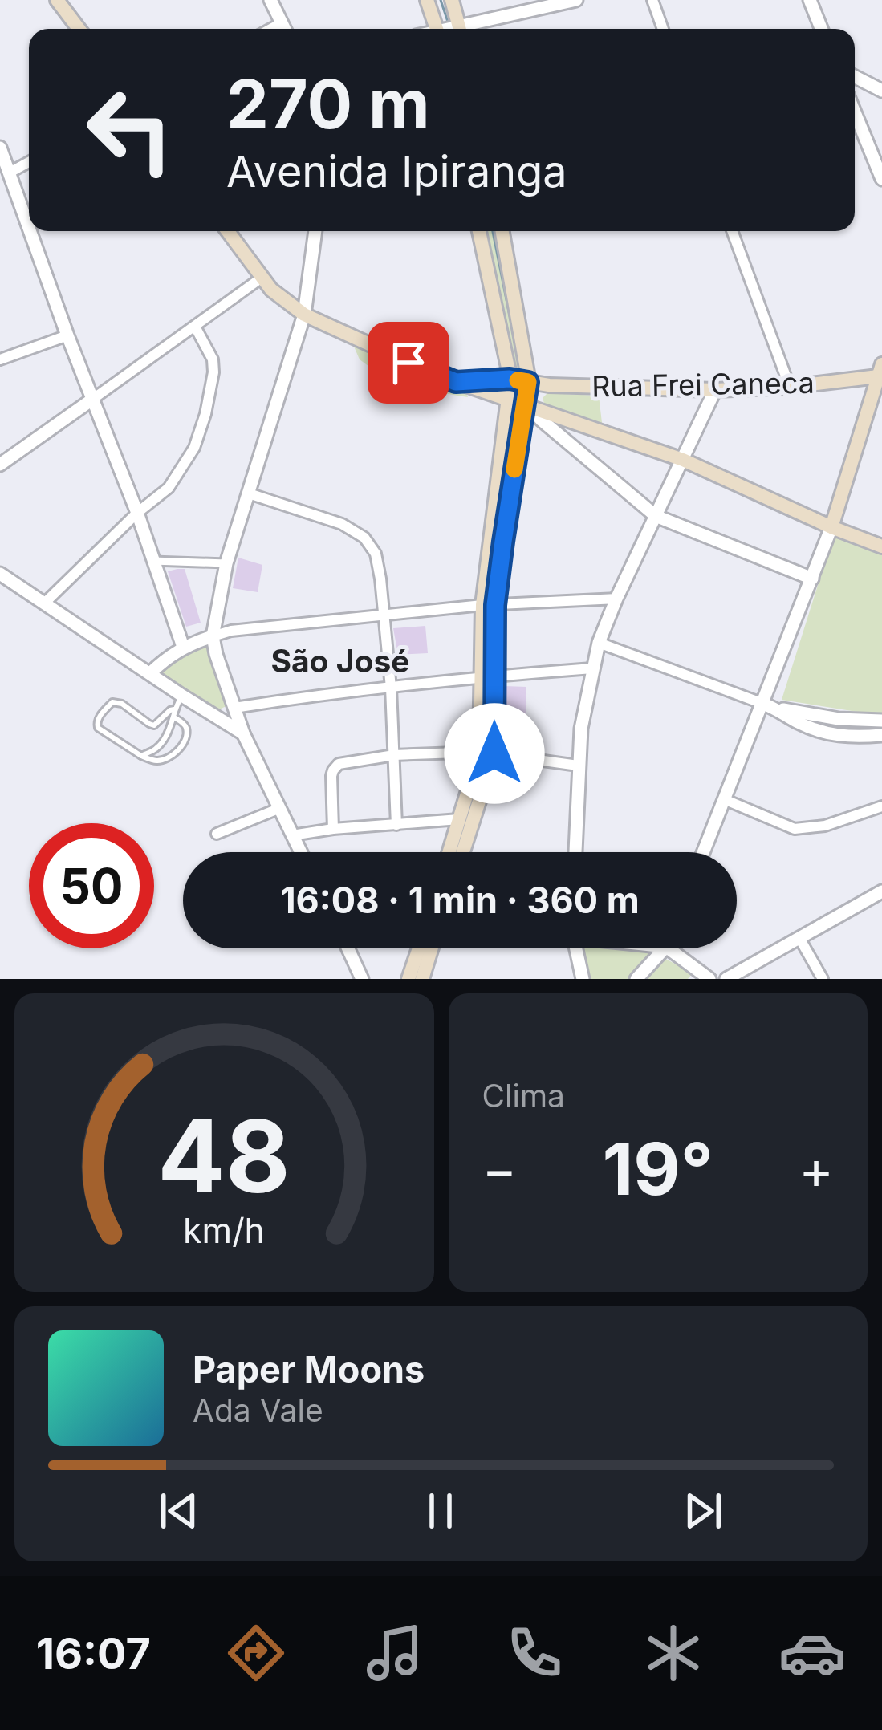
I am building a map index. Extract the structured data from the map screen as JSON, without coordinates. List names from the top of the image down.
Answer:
{
  "streets": {
    "main road": ["Rua Frei Caneca"]
  },
  "districts": ["São José"],
  "page": {
    "turn": ["270 m", "Avenida Ipiranga"],
    "limit": "50",
    "trip": "16:08 · 1 min · 360 m",
    "tile": "Clima",
    "heat": ["−", "19°", "+"],
    "song": ["Paper Moons", "Ada Vale"],
    "tabs": "16:07",
    "gauge": ["48", "km/h"]
  }
}
